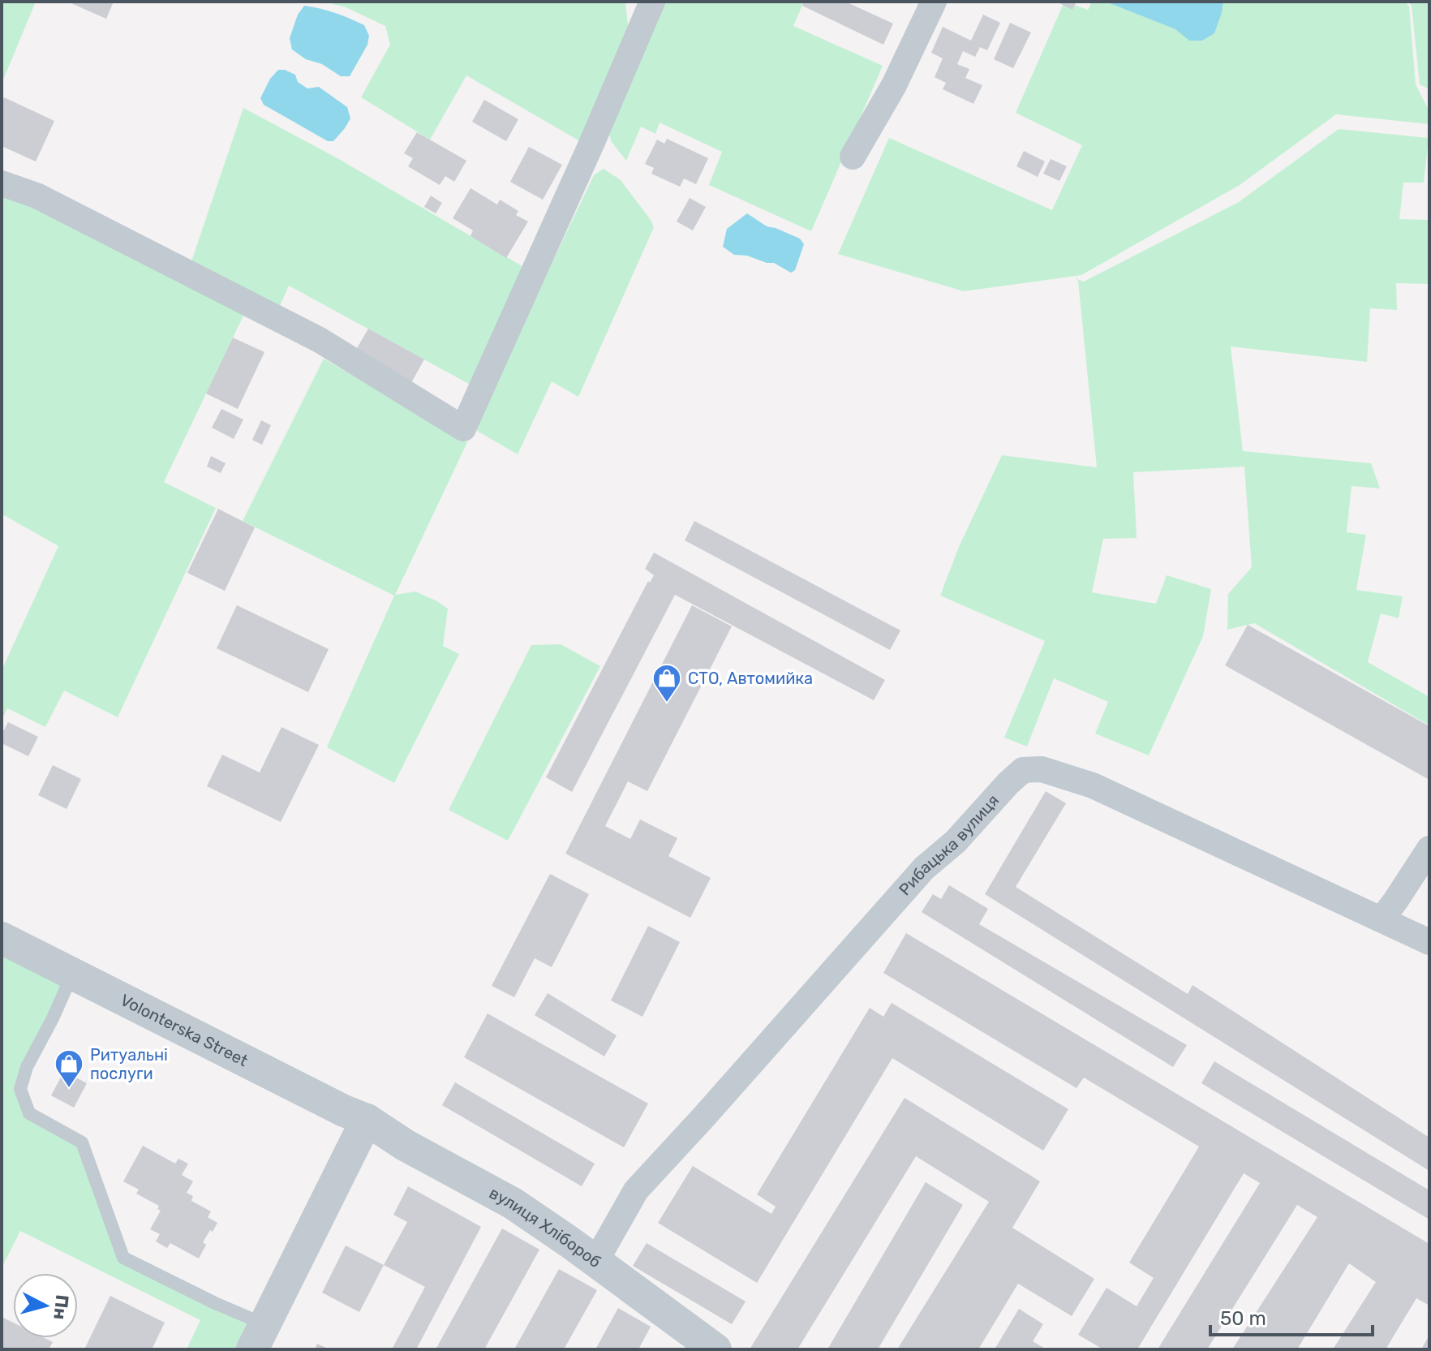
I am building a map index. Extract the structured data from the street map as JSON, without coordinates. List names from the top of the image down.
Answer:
{
  "streets": {
    "street": ["Рибацька вулиця", "Volonterska Street", "вулиця Хлібороб"]
  },
  "crossings": [
    ["Рибацька вулиця", "вулиця Хлібороб"],
    ["Volonterska Street", "вулиця Хлібороб"]
  ],
  "places": {
    "shop": ["СТО, Автомийка", "Ритуальні послуги"]
  },
  "scale_bar": "50 m",
  "north": "right"
}
